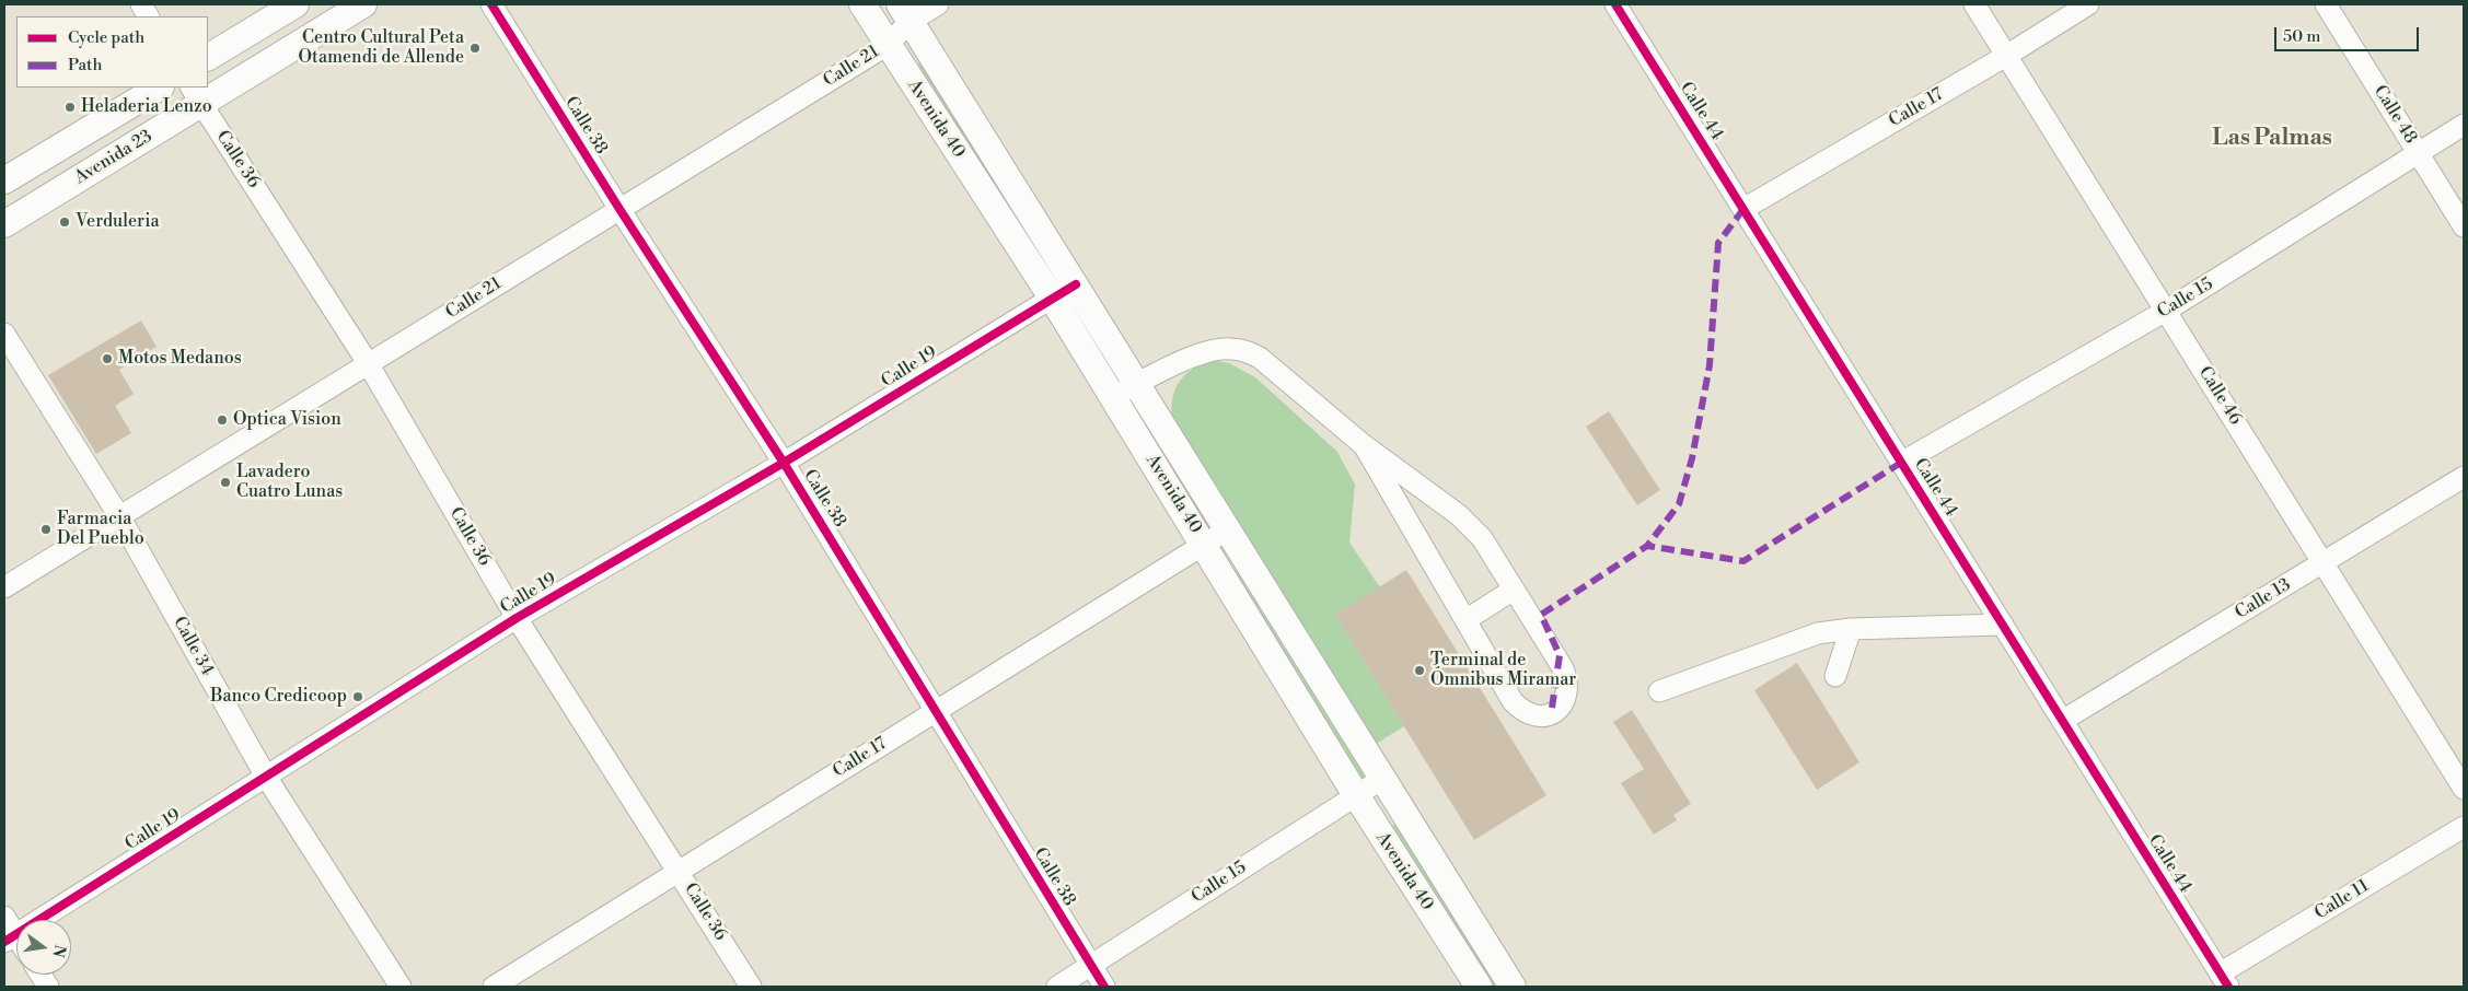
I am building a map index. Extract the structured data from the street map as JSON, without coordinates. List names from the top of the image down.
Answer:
{
  "streets": {
    "main road": ["Avenida 40", "Avenida 23"],
    "street": [
      "Calle 21",
      "Calle 17",
      "Calle 44",
      "Calle 48",
      "Calle 38",
      "Calle 36",
      "Calle 15",
      "Calle 19",
      "Calle 46",
      "Calle 13",
      "Calle 34",
      "Calle 11"
    ]
  },
  "crossings": [
    ["Calle 21", "Avenida 40"],
    ["Calle 21", "Calle 38"],
    ["Calle 21", "Calle 36"],
    ["Calle 21", "Calle 34"],
    ["Calle 17", "Calle 44"],
    ["Calle 17", "Avenida 40"],
    ["Calle 17", "Calle 38"],
    ["Calle 17", "Calle 36"],
    ["Calle 17", "Calle 46"],
    ["Calle 44", "Calle 15"],
    ["Calle 44", "Calle 13"],
    ["Calle 44", "Calle 11"],
    ["Calle 48", "Calle 15"],
    ["Avenida 40", "Calle 15"],
    ["Avenida 40", "Calle 19"],
    ["Calle 38", "Calle 15"],
    ["Calle 38", "Calle 19"],
    ["Avenida 23", "Calle 36"],
    ["Calle 36", "Calle 19"],
    ["Calle 15", "Calle 46"],
    ["Calle 19", "Calle 34"],
    ["Calle 46", "Calle 13"]
  ],
  "districts": ["Las Palmas"],
  "places": [
    "Centro Cultural Peta Otamendi de Allende",
    "Heladeria Lenzo",
    "Verduleria",
    "Motos Medanos",
    "Optica Vision",
    "Lavadero Cuatro Lunas",
    "Farmacia Del Pueblo",
    "Terminal de Ómnibus Miramar",
    "Banco Credicoop"
  ],
  "legend": ["Cycle path", "Path"],
  "scale_bar": "50 m",
  "north": "right"
}
